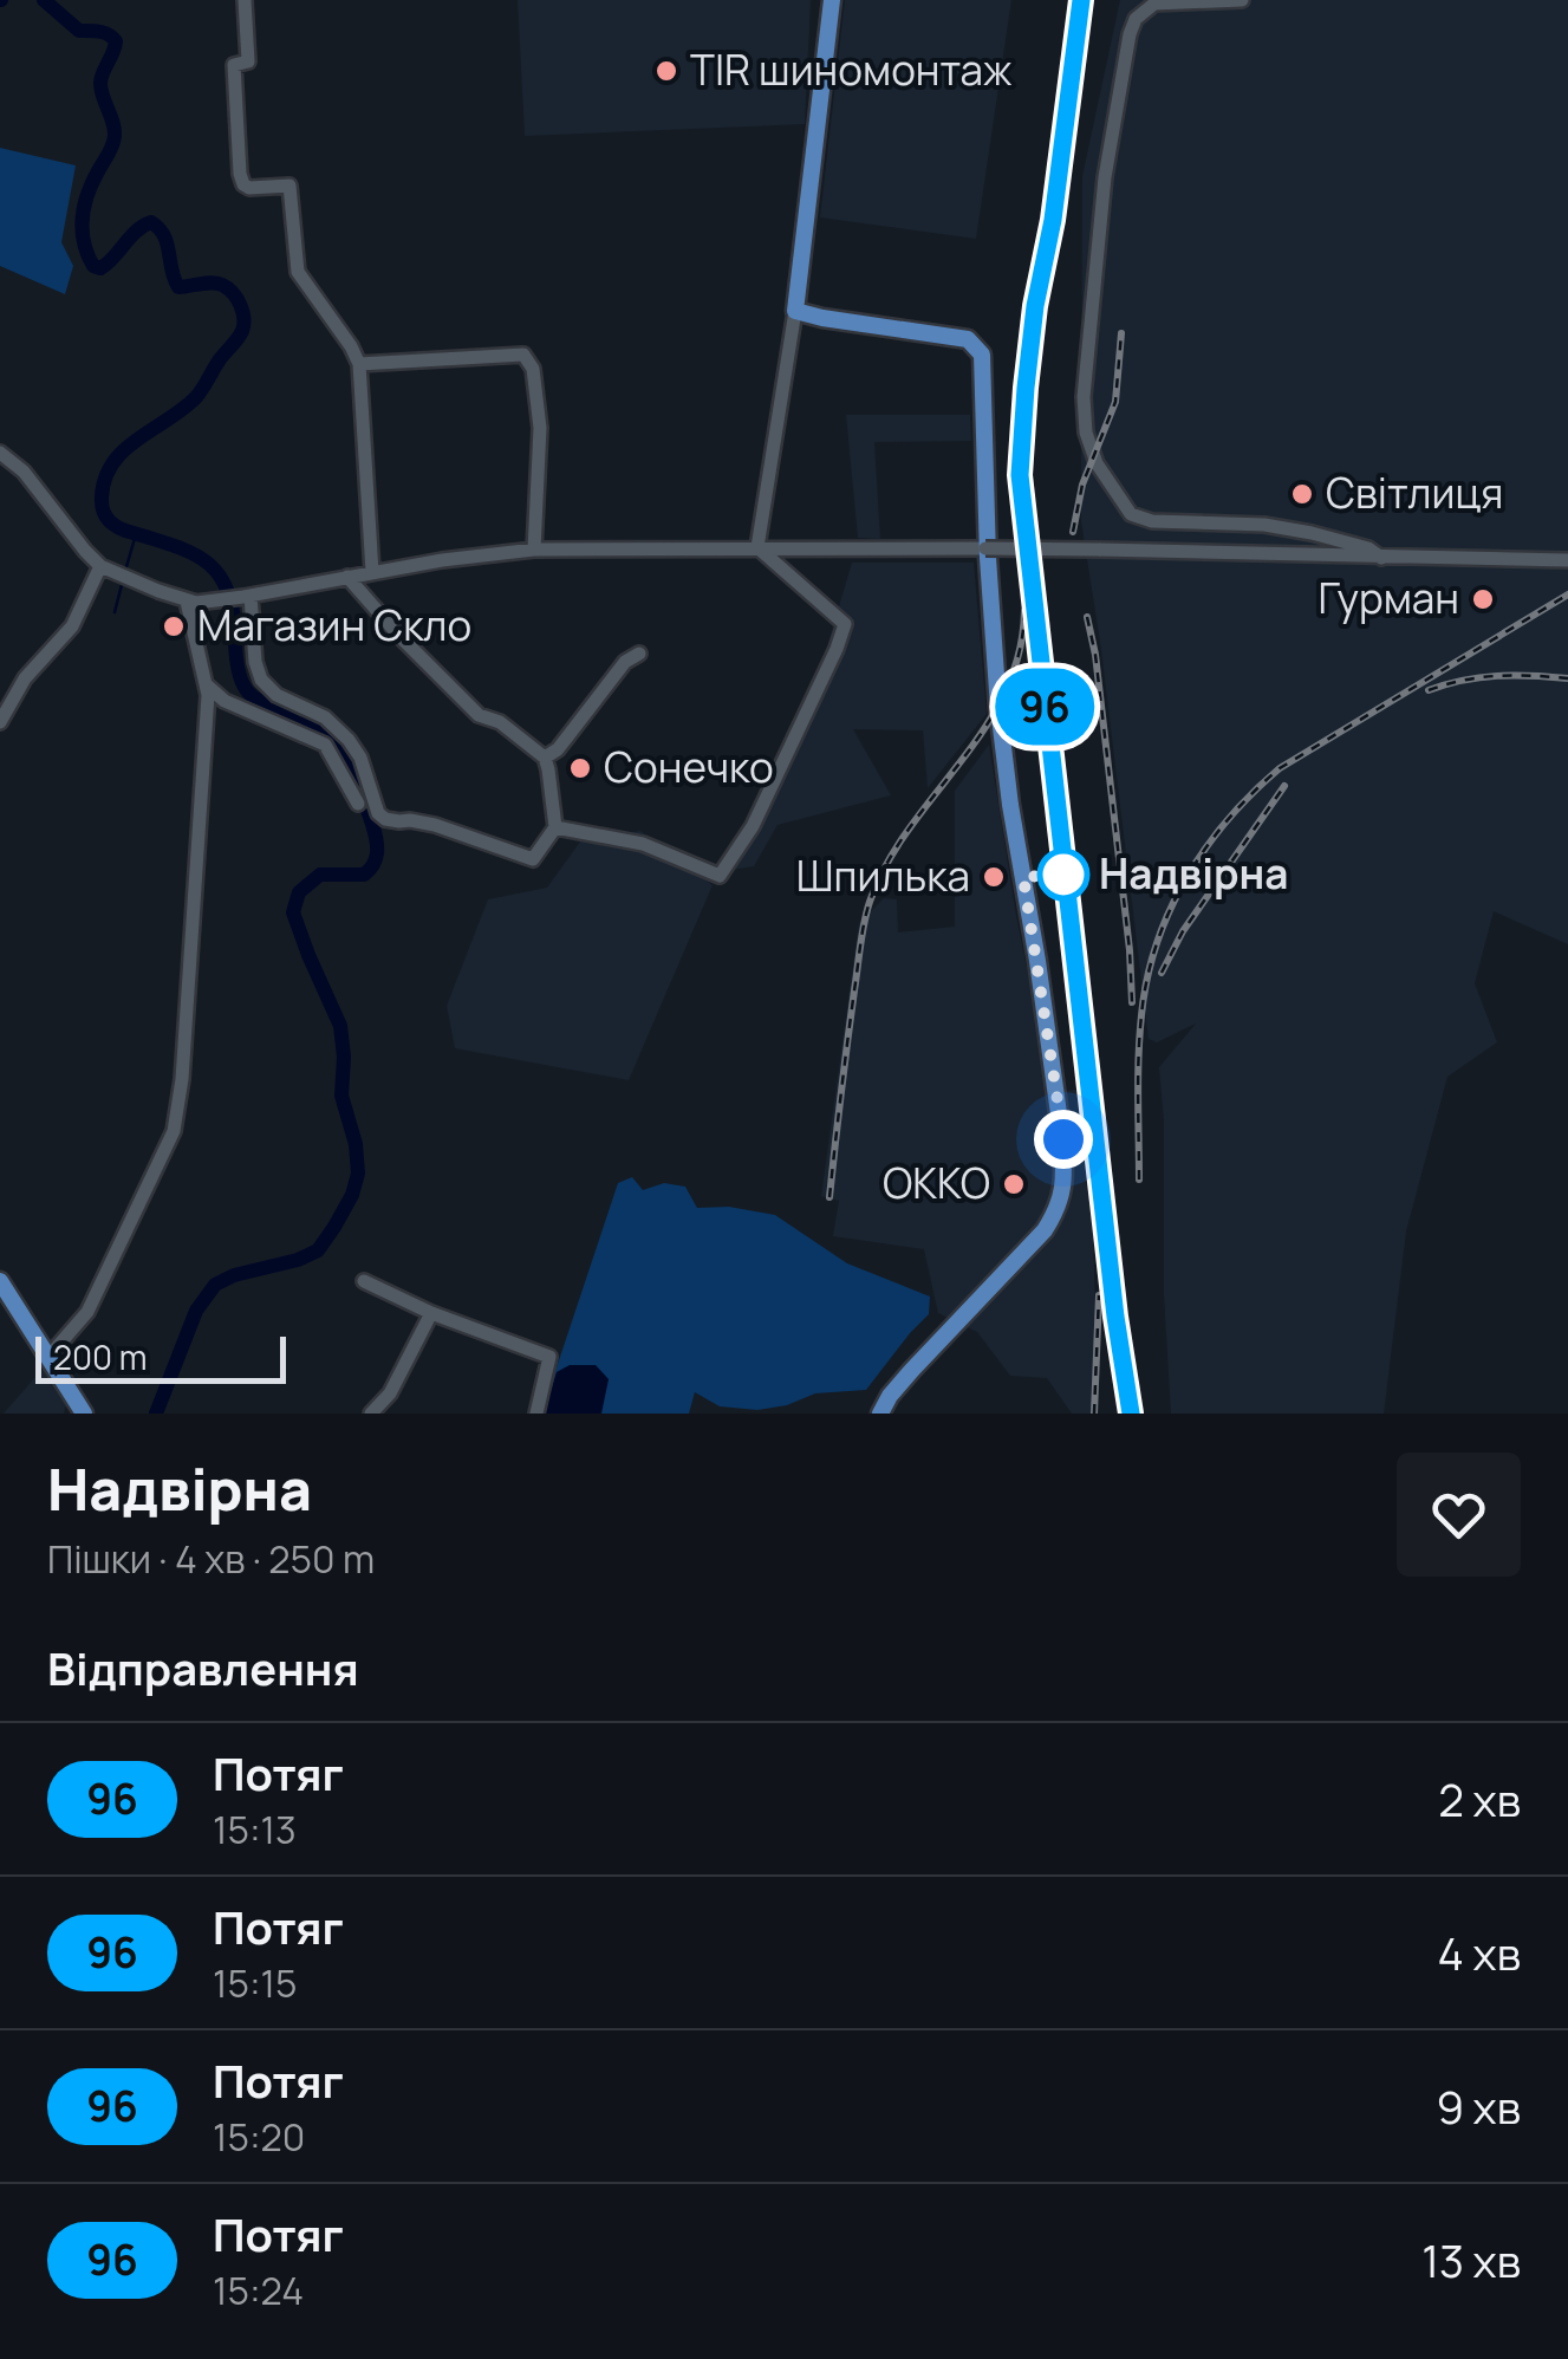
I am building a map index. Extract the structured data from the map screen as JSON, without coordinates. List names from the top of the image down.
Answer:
{
  "places": [
    "TIR шиномонтаж",
    "Світлиця",
    "Гурман",
    "Магазин Скло",
    "Сонечко",
    "Надвірна",
    "Шпилька",
    "ОККО"
  ],
  "scale_bar": "200 m",
  "page": {
    "on_map": "96",
    "scale": "200 m",
    "heading": [
      ["Надвірна", "Пішки · 4 хв · 250 m"],
      "Відправлення"
    ],
    "list": [
      {
        "mark": "96",
        "name": "Потяг",
        "note": "15:13",
        "value": "2 хв"
      },
      {
        "mark": "96",
        "name": "Потяг",
        "note": "15:15",
        "value": "4 хв"
      },
      {
        "mark": "96",
        "name": "Потяг",
        "note": "15:20",
        "value": "9 хв"
      },
      {
        "mark": "96",
        "name": "Потяг",
        "note": "15:24",
        "value": "13 хв"
      }
    ]
  }
}
